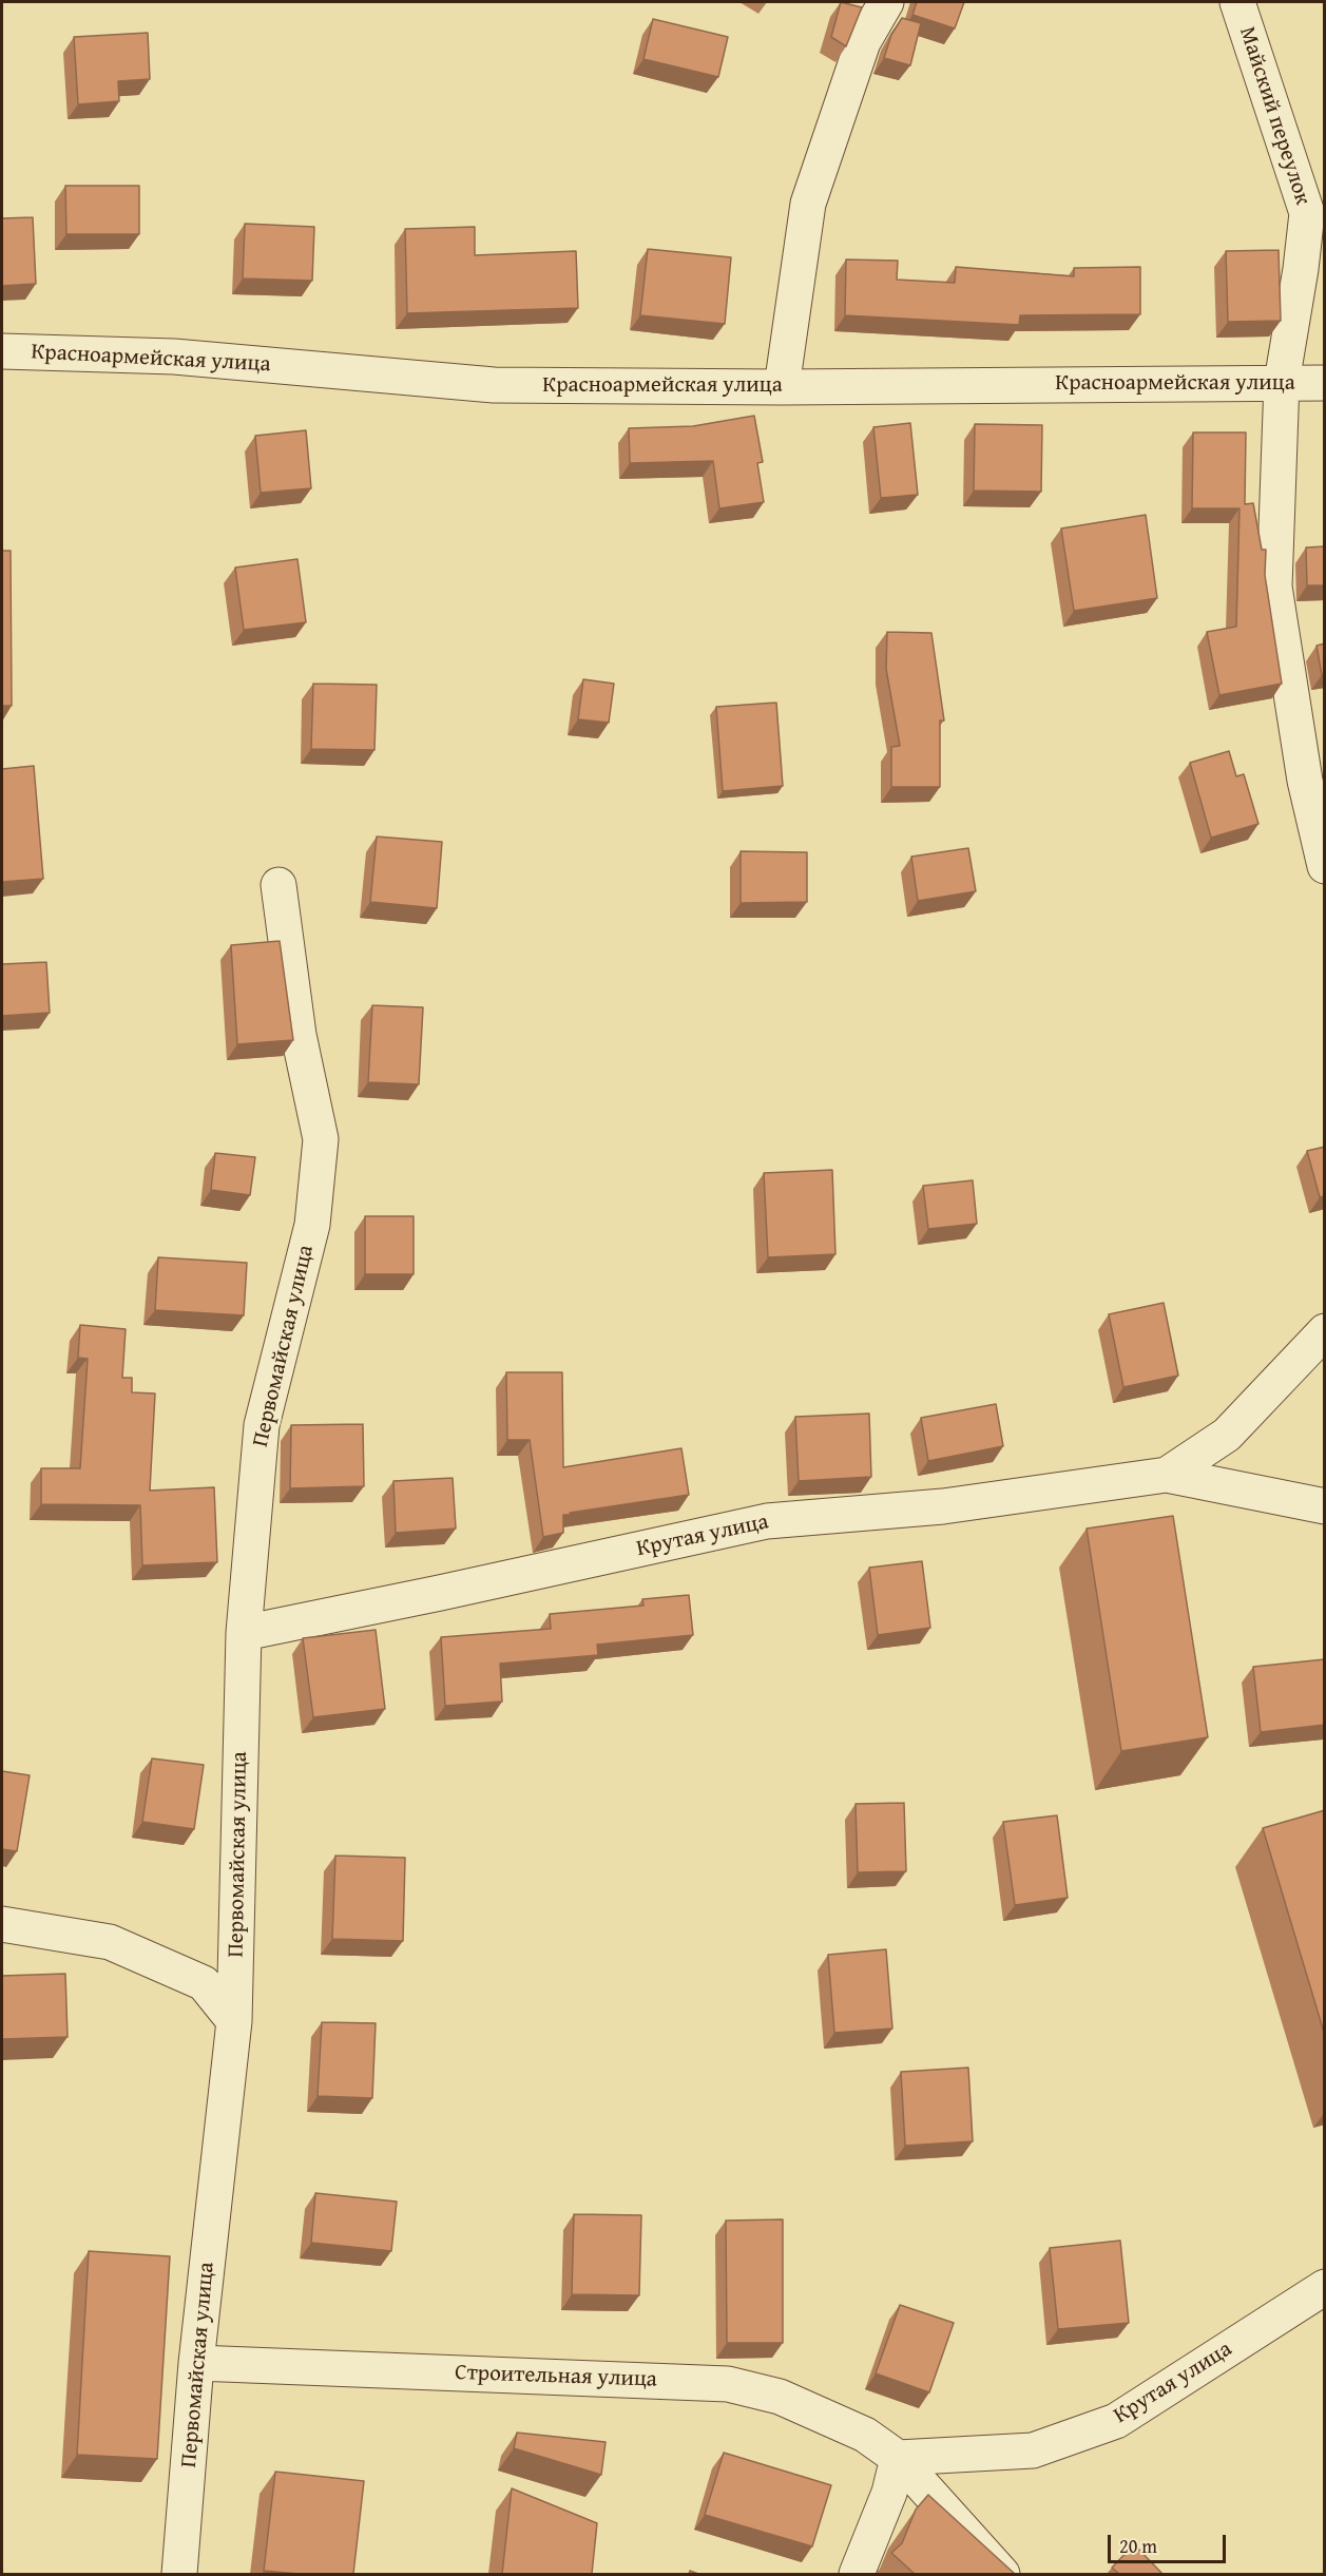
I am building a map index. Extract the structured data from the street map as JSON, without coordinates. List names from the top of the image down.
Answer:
{
  "streets": {
    "street": [
      "Майский переулок",
      "Красноармейская улица",
      "Первомайская улица",
      "Крутая улица",
      "Строительная улица"
    ]
  },
  "crossings": [
    ["Майский переулок", "Красноармейская улица"],
    ["Первомайская улица", "Крутая улица"],
    ["Первомайская улица", "Строительная улица"],
    ["Крутая улица", "Строительная улица"]
  ],
  "scale_bar": "20 m"
}
